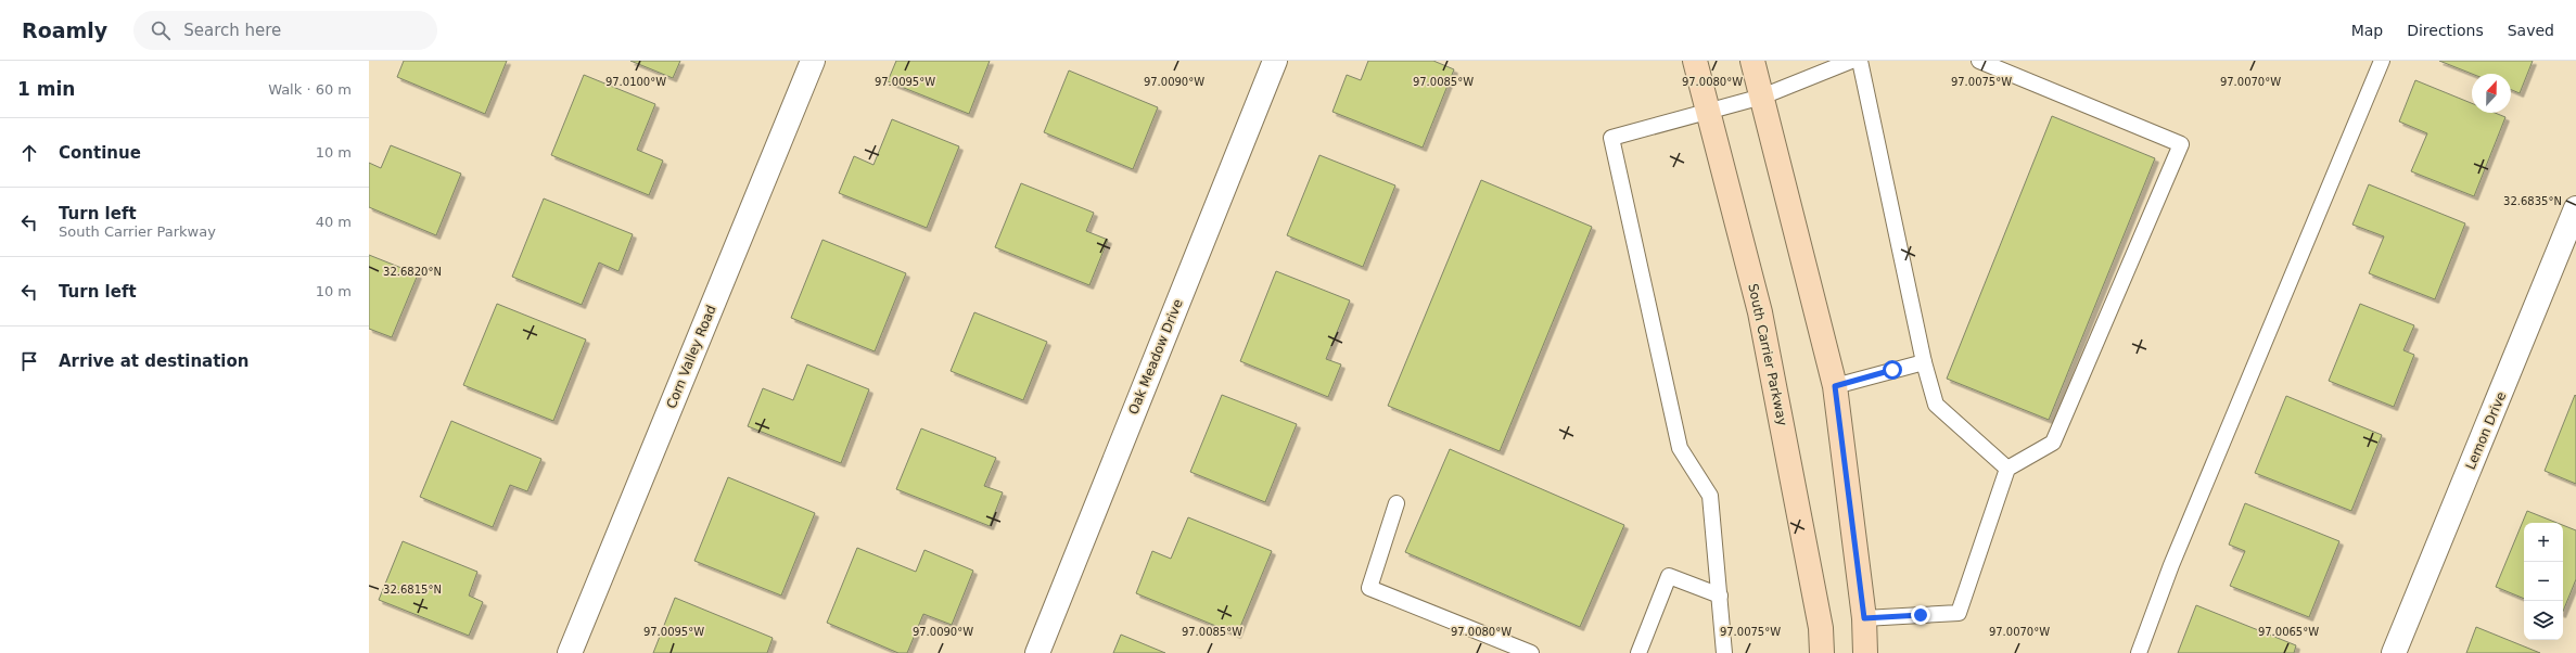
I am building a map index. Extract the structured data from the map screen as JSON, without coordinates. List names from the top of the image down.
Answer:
{
  "streets": {
    "main road": ["South Carrier Parkway"],
    "street": ["Corn Valley Road", "Oak Meadow Drive", "Lemon Drive"]
  },
  "north": "top",
  "page": {
    "header": "Roamly",
    "search": "Search here",
    "nav": ["Map", "Directions", "Saved"],
    "heading": ["1 min", "Walk · 60 m"],
    "list": [
      ["Continue", "10 m"],
      ["Turn left", "South Carrier Parkway", "40 m"],
      ["Turn left", "10 m"],
      "Arrive at destination"
    ],
    "map_buttons": ["+", "−"]
  },
  "coordinates": [
    "97.0100°W",
    "97.0095°W",
    "97.0090°W",
    "97.0085°W",
    "97.0080°W",
    "97.0075°W",
    "97.0070°W",
    "32.6835°N",
    "32.6820°N",
    "32.6815°N",
    "97.0065°W"
  ]
}
